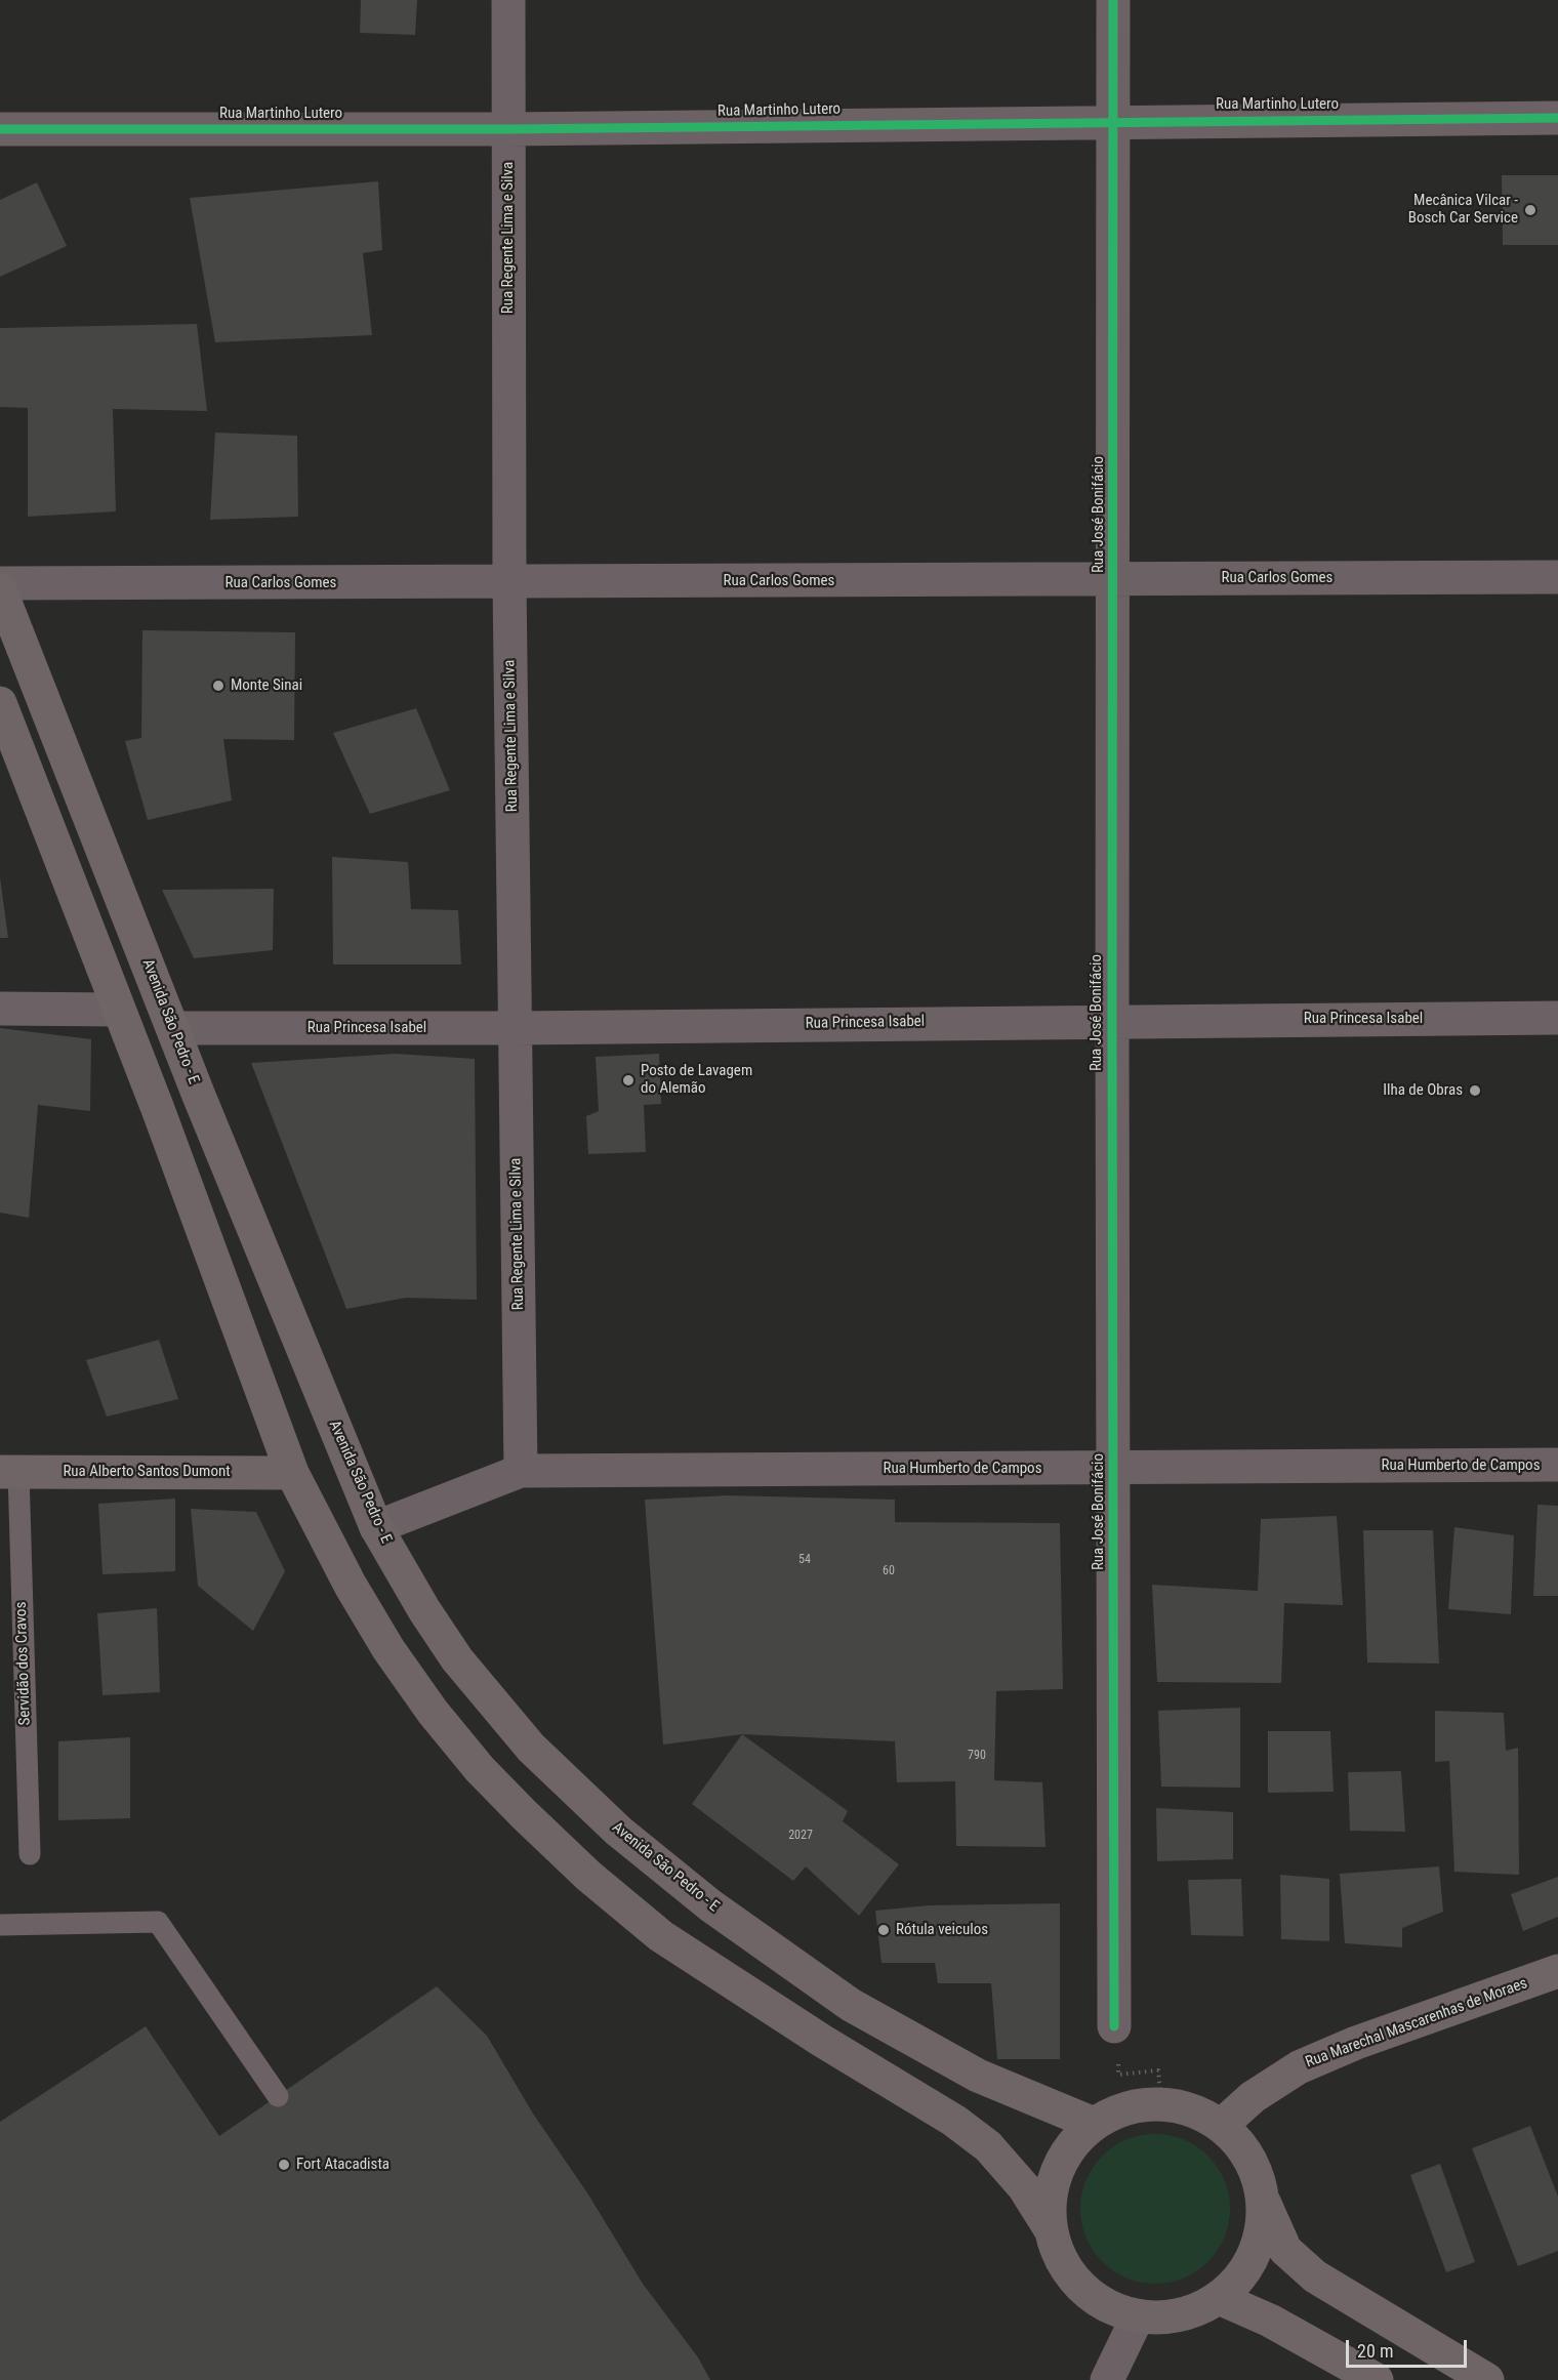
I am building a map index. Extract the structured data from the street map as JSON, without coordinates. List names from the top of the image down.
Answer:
{
  "streets": {
    "main road": ["Avenida São Pedro - E", "Rua Alberto Santos Dumont", "Rua Marechal Mascarenhas de Moraes"],
    "street": [
      "Rua Martinho Lutero",
      "Rua Regente Lima e Silva",
      "Rua José Bonifácio",
      "Rua Carlos Gomes",
      "Rua Princesa Isabel",
      "Rua Humberto de Campos"
    ],
    "lane": ["Servidão dos Cravos"]
  },
  "crossings": [
    ["Rua Martinho Lutero", "Rua Regente Lima e Silva"],
    ["Rua Martinho Lutero", "Rua José Bonifácio"],
    ["Rua Regente Lima e Silva", "Rua Carlos Gomes"],
    ["Rua Regente Lima e Silva", "Rua Princesa Isabel"],
    ["Rua Regente Lima e Silva", "Rua Humberto de Campos"],
    ["Rua José Bonifácio", "Rua Carlos Gomes"],
    ["Rua José Bonifácio", "Rua Princesa Isabel"],
    ["Rua José Bonifácio", "Rua Humberto de Campos"],
    ["Rua Princesa Isabel", "Avenida São Pedro - E"],
    ["Avenida São Pedro - E", "Rua Humberto de Campos"],
    ["Avenida São Pedro - E", "Rua Marechal Mascarenhas de Moraes"],
    ["Rua Alberto Santos Dumont", "Servidão dos Cravos"]
  ],
  "places": [
    "Mecânica Vilcar - Bosch Car Service",
    "Monte Sinai",
    "Posto de Lavagem do Alemão",
    "Ilha de Obras",
    "Rótula veiculos",
    "Fort Atacadista"
  ],
  "house_numbers": [
    "54",
    "60",
    "790",
    "2027"
  ],
  "scale_bar": "20 m"
}
